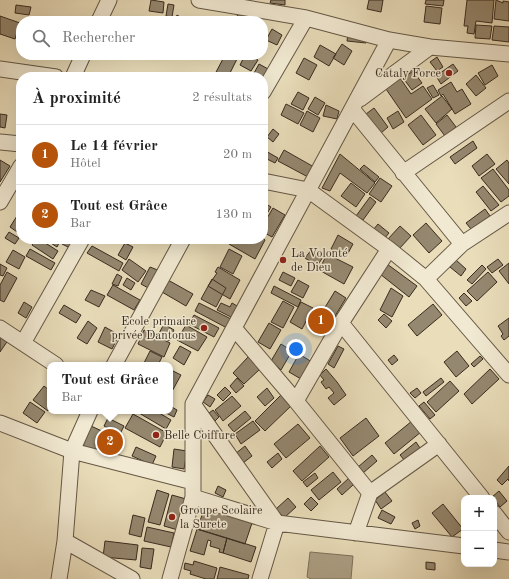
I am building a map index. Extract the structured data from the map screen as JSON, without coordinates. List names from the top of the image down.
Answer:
{
  "places": [
    "Cataly Force",
    "La Volonté de Dieu",
    "Ecole primaire privée Dantonus",
    "Belle Coiffure",
    "Groupe Scolaire la Surete"
  ],
  "page": {
    "search": "Rechercher",
    "heading": ["À proximité", "2 résultats"],
    "list": [
      {
        "mark": "1",
        "name": "Le 14 février",
        "note": "Hôtel",
        "value": "20 m"
      },
      {
        "mark": "2",
        "name": "Tout est Grâce",
        "note": "Bar",
        "value": "130 m"
      }
    ],
    "pins": ["1", "2"],
    "popup": ["Tout est Grâce", "Bar"],
    "map_buttons": ["+", "−"]
  }
}
